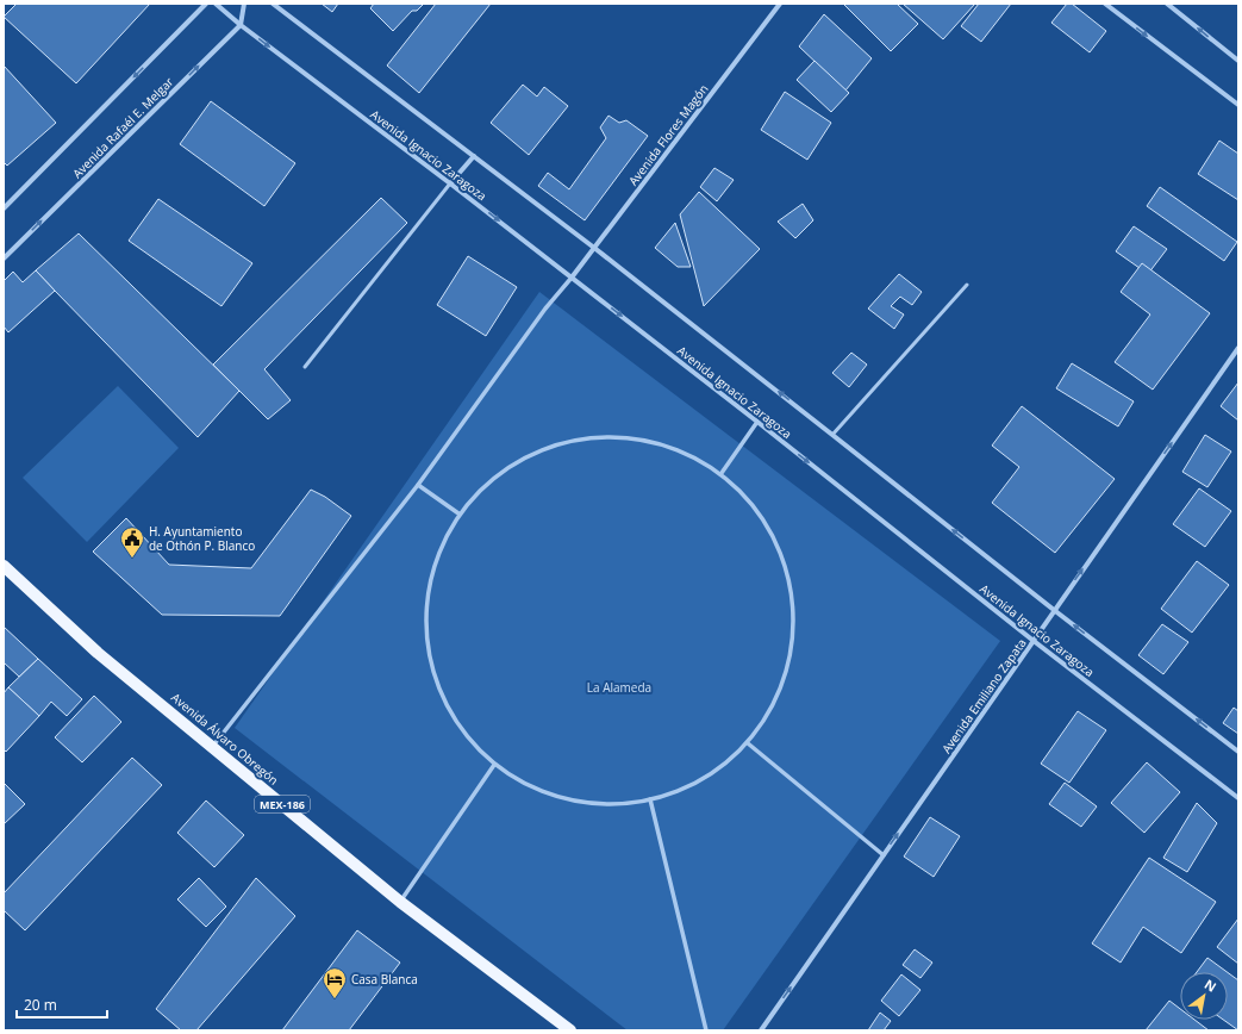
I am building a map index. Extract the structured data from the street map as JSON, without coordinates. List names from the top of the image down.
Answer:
{
  "streets": {
    "main road": ["Avenida Álvaro Obregón", "MEX-186"],
    "street": [
      "Avenida Rafaél E. Melgar",
      "Avenida Flores Magón",
      "Avenida Ignacio Zaragoza",
      "Avenida Emiliano Zapata"
    ]
  },
  "crossings": [
    ["Avenida Rafaél E. Melgar", "Avenida Ignacio Zaragoza"],
    ["Avenida Flores Magón", "Avenida Ignacio Zaragoza"],
    ["Avenida Ignacio Zaragoza", "Avenida Emiliano Zapata"]
  ],
  "one_way": ["Avenida Emiliano Zapata"],
  "parks": ["La Alameda"],
  "places": {
    "public building": ["H. Ayuntamiento de Othón P. Blanco"],
    "hotel": ["Casa Blanca"]
  },
  "scale_bar": "20 m",
  "north": "top right"
}
